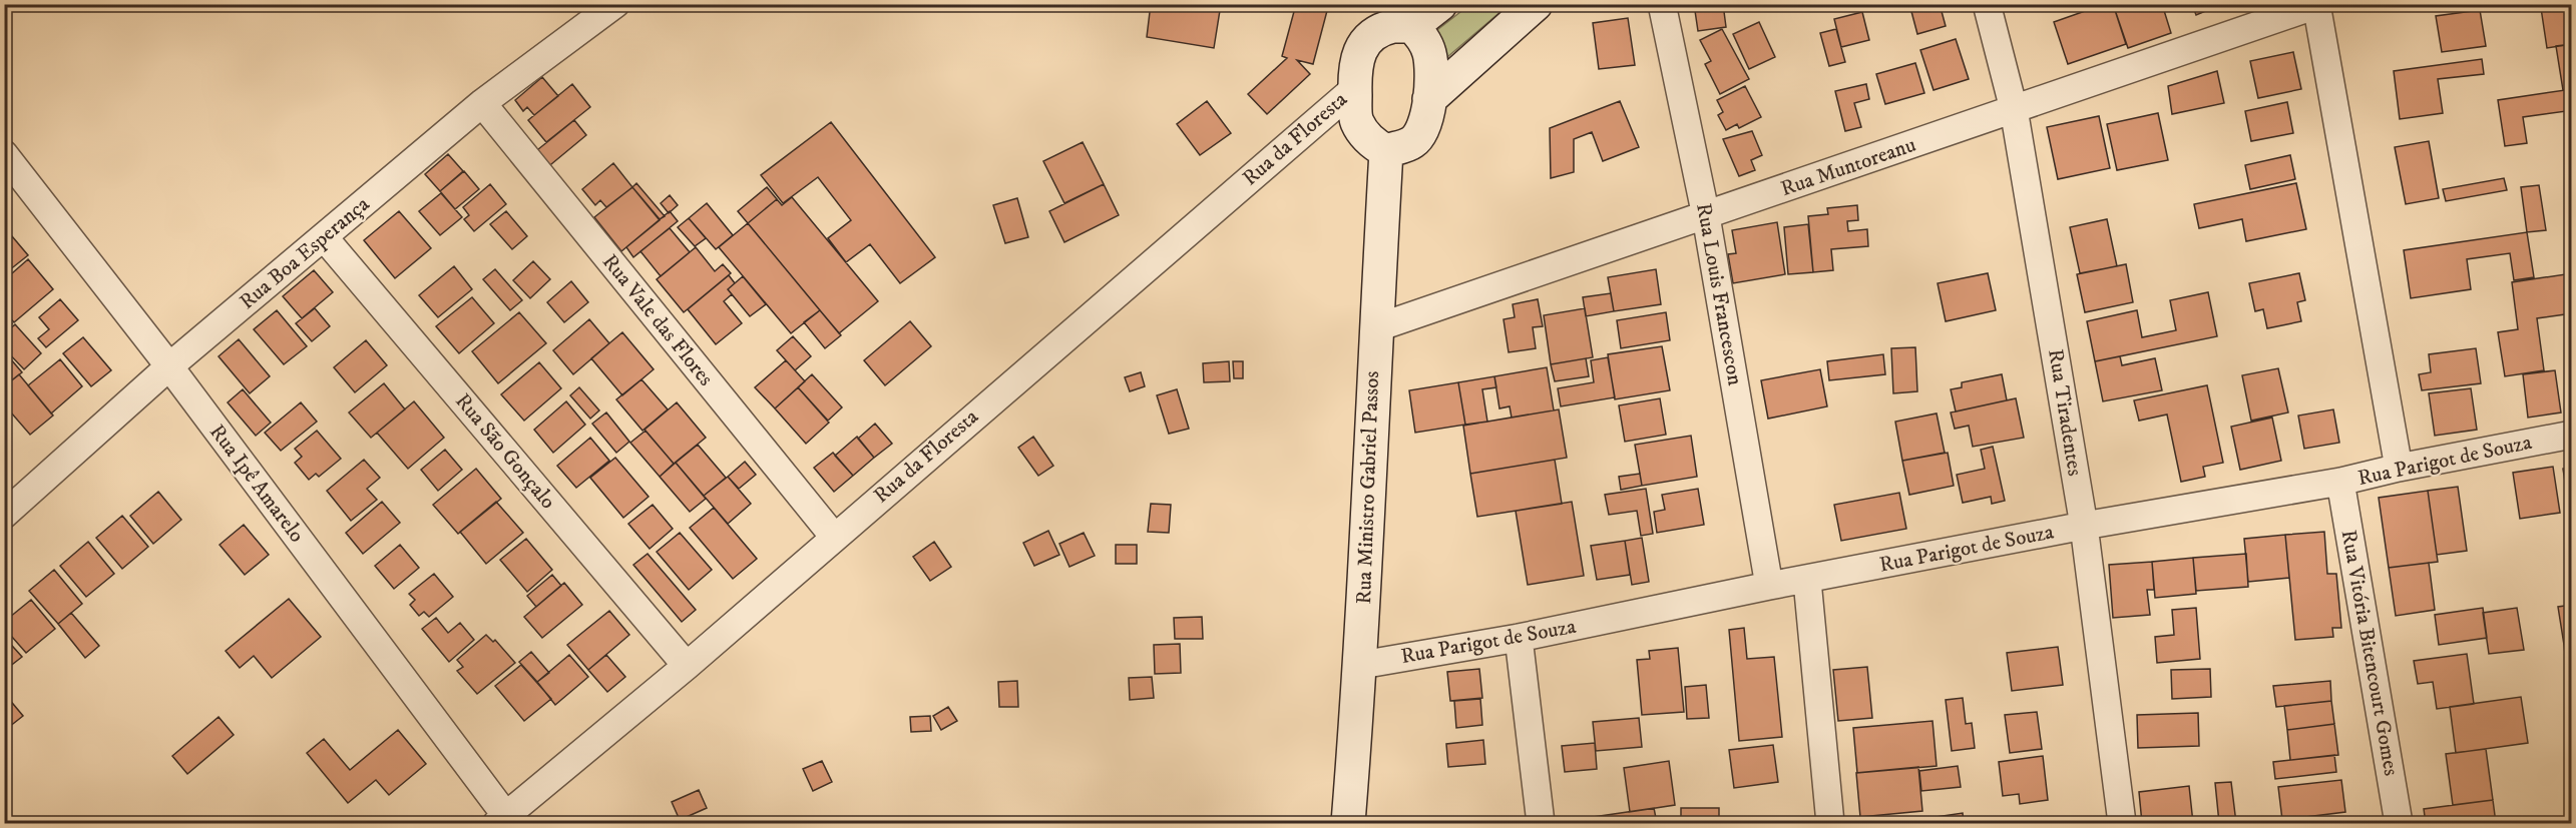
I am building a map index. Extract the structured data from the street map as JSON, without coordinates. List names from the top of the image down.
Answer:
{
  "streets": {
    "main road": ["Rua Ministro Gabriel Passos"],
    "street": [
      "Rua da Floresta",
      "Rua Muntoreanu",
      "Rua Boa Esperança",
      "Rua Louis Francescon",
      "Rua Vale das Flores",
      "Rua Tiradentes",
      "Rua São Gonçalo",
      "Rua Parigot de Souza",
      "Rua Ipê Amarelo",
      "Rua Vitória Bitencourt Gomes"
    ]
  },
  "crossings": [
    ["Rua da Floresta", "Rua Vale das Flores"],
    ["Rua da Floresta", "Rua São Gonçalo"],
    ["Rua da Floresta", "Rua Ipê Amarelo"],
    ["Rua da Floresta", "Rua Ministro Gabriel Passos"],
    ["Rua Muntoreanu", "Rua Louis Francescon"],
    ["Rua Muntoreanu", "Rua Tiradentes"],
    ["Rua Muntoreanu", "Rua Ministro Gabriel Passos"],
    ["Rua Boa Esperança", "Rua Vale das Flores"],
    ["Rua Boa Esperança", "Rua São Gonçalo"],
    ["Rua Boa Esperança", "Rua Ipê Amarelo"],
    ["Rua Louis Francescon", "Rua Parigot de Souza"],
    ["Rua Tiradentes", "Rua Parigot de Souza"],
    ["Rua Parigot de Souza", "Rua Ministro Gabriel Passos"],
    ["Rua Parigot de Souza", "Rua Vitória Bitencourt Gomes"]
  ]
}
